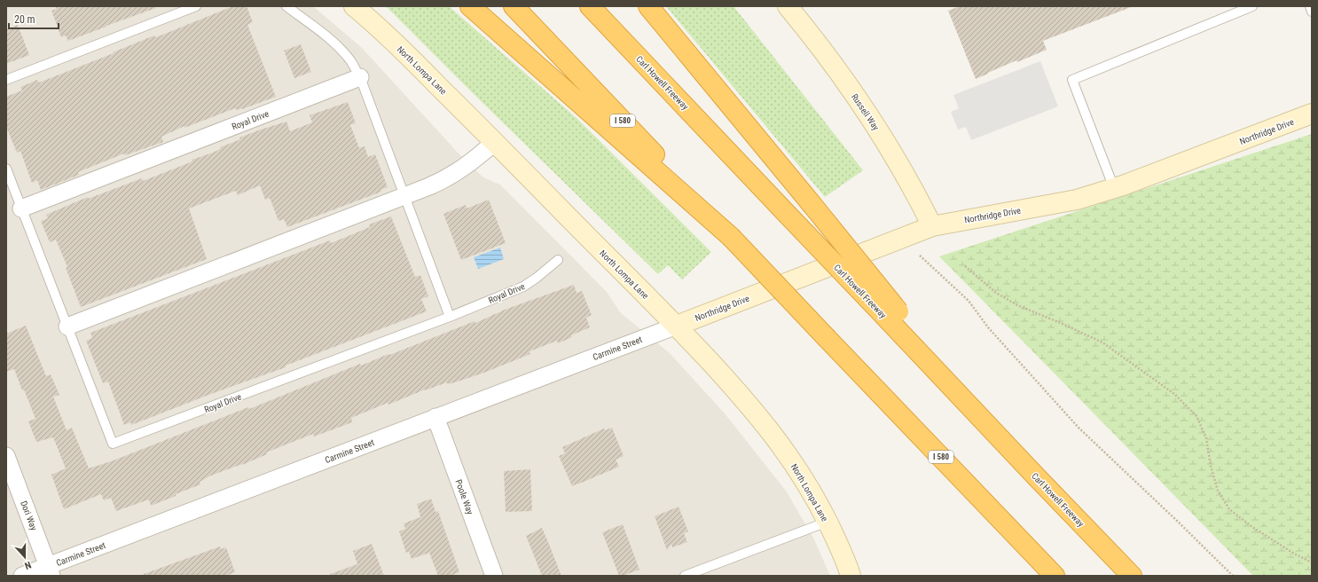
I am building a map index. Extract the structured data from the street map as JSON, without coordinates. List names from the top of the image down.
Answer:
{
  "streets": {
    "highway": ["Carl Howell Freeway", "I 580"],
    "street": [
      "North Lompa Lane",
      "Russell Way",
      "Royal Drive",
      "Northridge Drive",
      "Carmine Street",
      "Poole Way",
      "Dori Way"
    ]
  },
  "crossings": [
    ["North Lompa Lane", "Northridge Drive"],
    ["North Lompa Lane", "Carmine Street"],
    ["Russell Way", "Northridge Drive"],
    ["Northridge Drive", "Carmine Street"],
    ["Carmine Street", "Poole Way"],
    ["Carmine Street", "Dori Way"]
  ],
  "scale_bar": "20 m",
  "north": "bottom"
}
